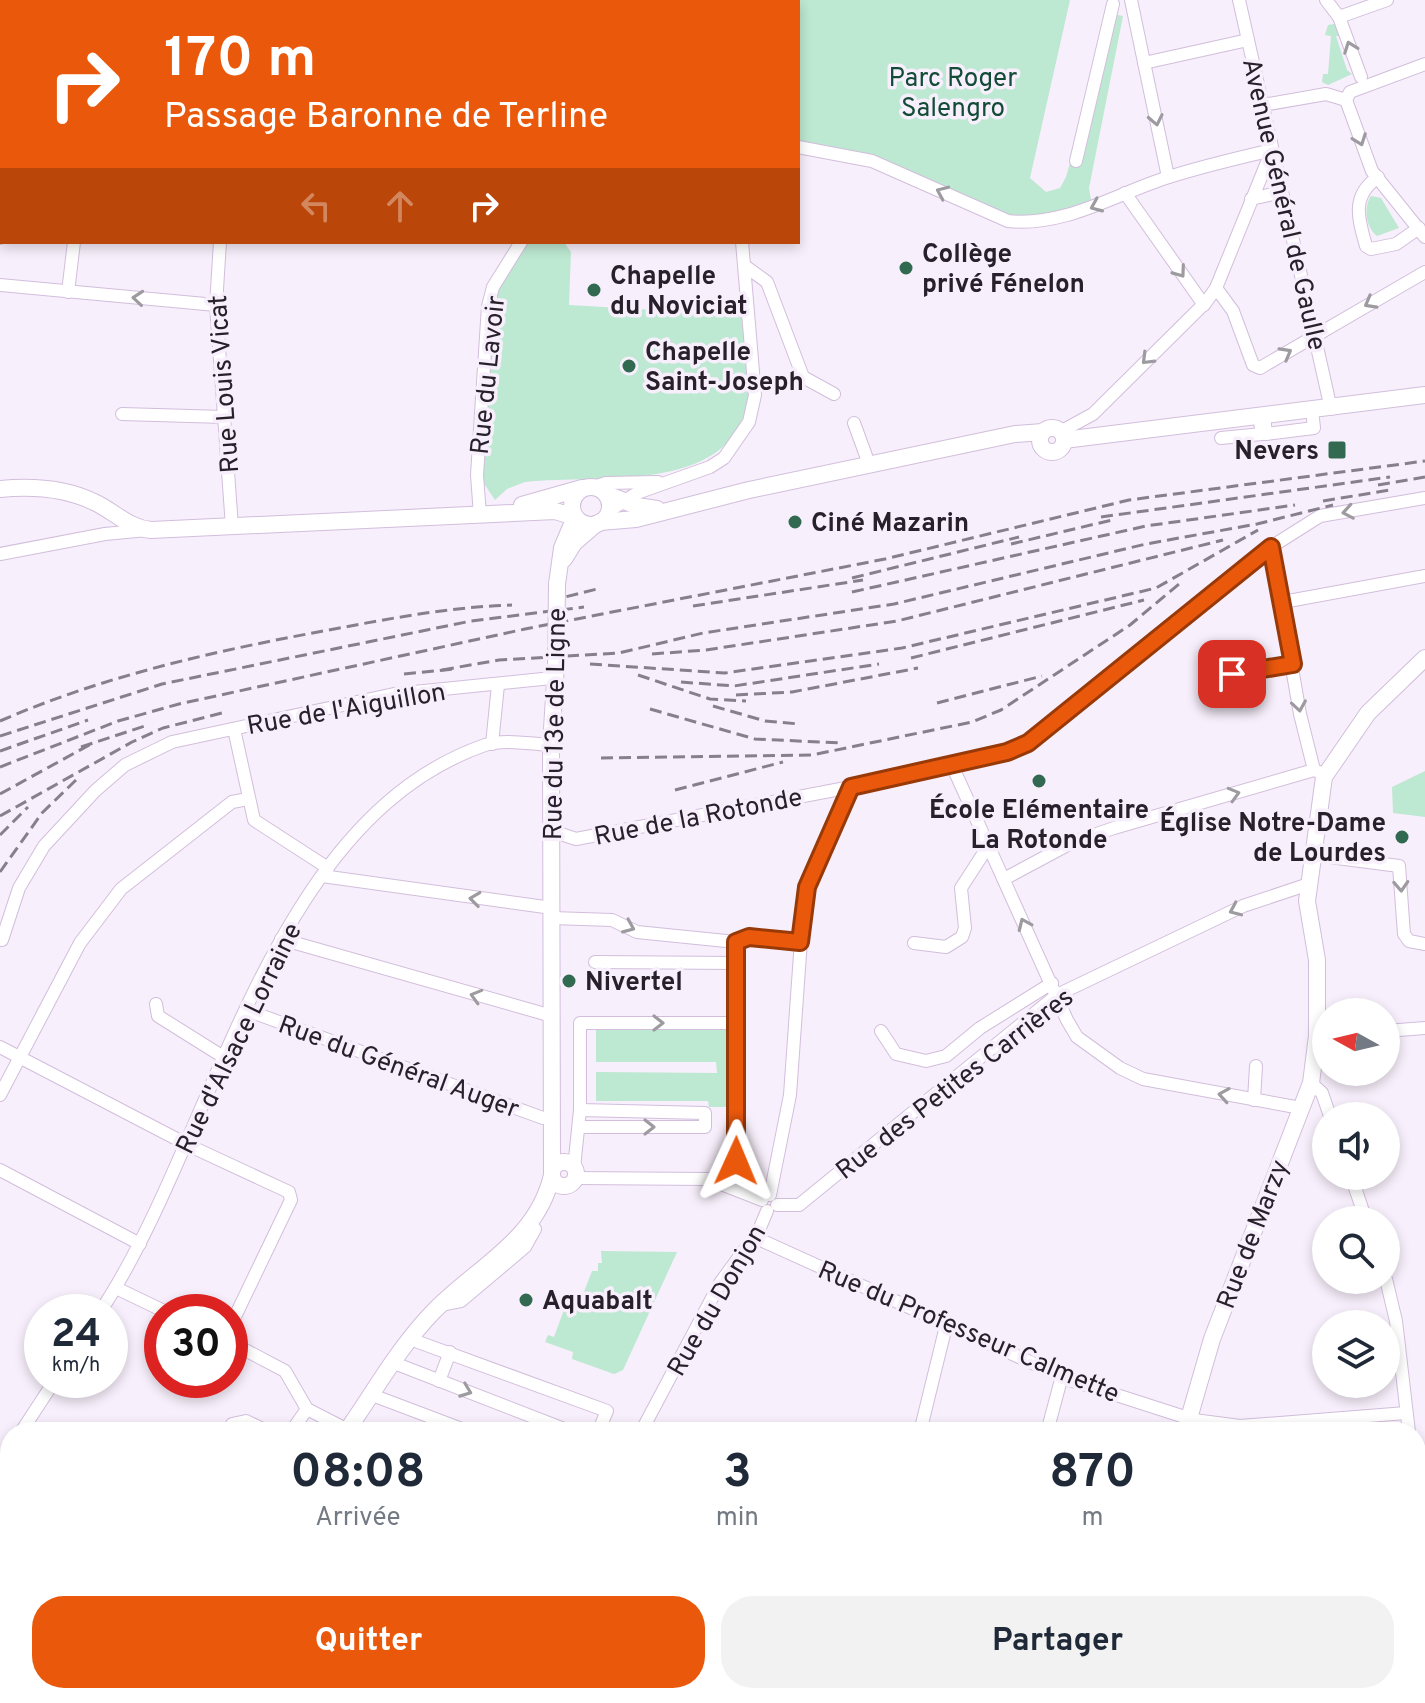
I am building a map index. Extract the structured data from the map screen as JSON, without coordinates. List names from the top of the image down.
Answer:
{
  "streets": {
    "main road": ["Rue du 13e de Ligne", "Rue de Marzy"],
    "street": [
      "Avenue Général de Gaulle",
      "Rue du Lavoir",
      "Rue Louis Vicat",
      "Rue de l'Aiguillon",
      "Rue de la Rotonde",
      "Rue d'Alsace Lorraine",
      "Rue du Général Auger",
      "Rue des Petites Carrières",
      "Rue du Donjon",
      "Rue du Professeur Calmette"
    ]
  },
  "crossings": [
    ["Rue de l'Aiguillon", "Rue du 13e de Ligne"],
    ["Rue du 13e de Ligne", "Rue de la Rotonde"],
    ["Rue du 13e de Ligne", "Rue d'Alsace Lorraine"],
    ["Rue du 13e de Ligne", "Rue du Général Auger"],
    ["Rue de la Rotonde", "Rue du Donjon"],
    ["Rue d'Alsace Lorraine", "Rue du Général Auger"],
    ["Rue des Petites Carrières", "Rue de Marzy"],
    ["Rue des Petites Carrières", "Rue du Donjon"],
    ["Rue du Donjon", "Rue du Professeur Calmette"]
  ],
  "one_way": ["Rue des Petites Carrières"],
  "parks": ["Parc Roger Salengro"],
  "places": {
    "other": [
      "Collège privé Fénelon",
      "Chapelle du Noviciat",
      "Chapelle Saint-Joseph",
      "Ciné Mazarin",
      "École Elémentaire La Rotonde",
      "Église Notre-Dame de Lourdes",
      "Nivertel",
      "Aquabalt"
    ],
    "transit": ["Nevers"]
  },
  "north": "left",
  "page": {
    "turn": ["170 m", "Passage Baronne de Terline"],
    "speed": "24 km/h",
    "limit": "30",
    "eta": [
      "08:08",
      "Arrivée",
      "3",
      "min",
      "870",
      "m"
    ],
    "buttons": ["Quitter", "Partager"]
  }
}
